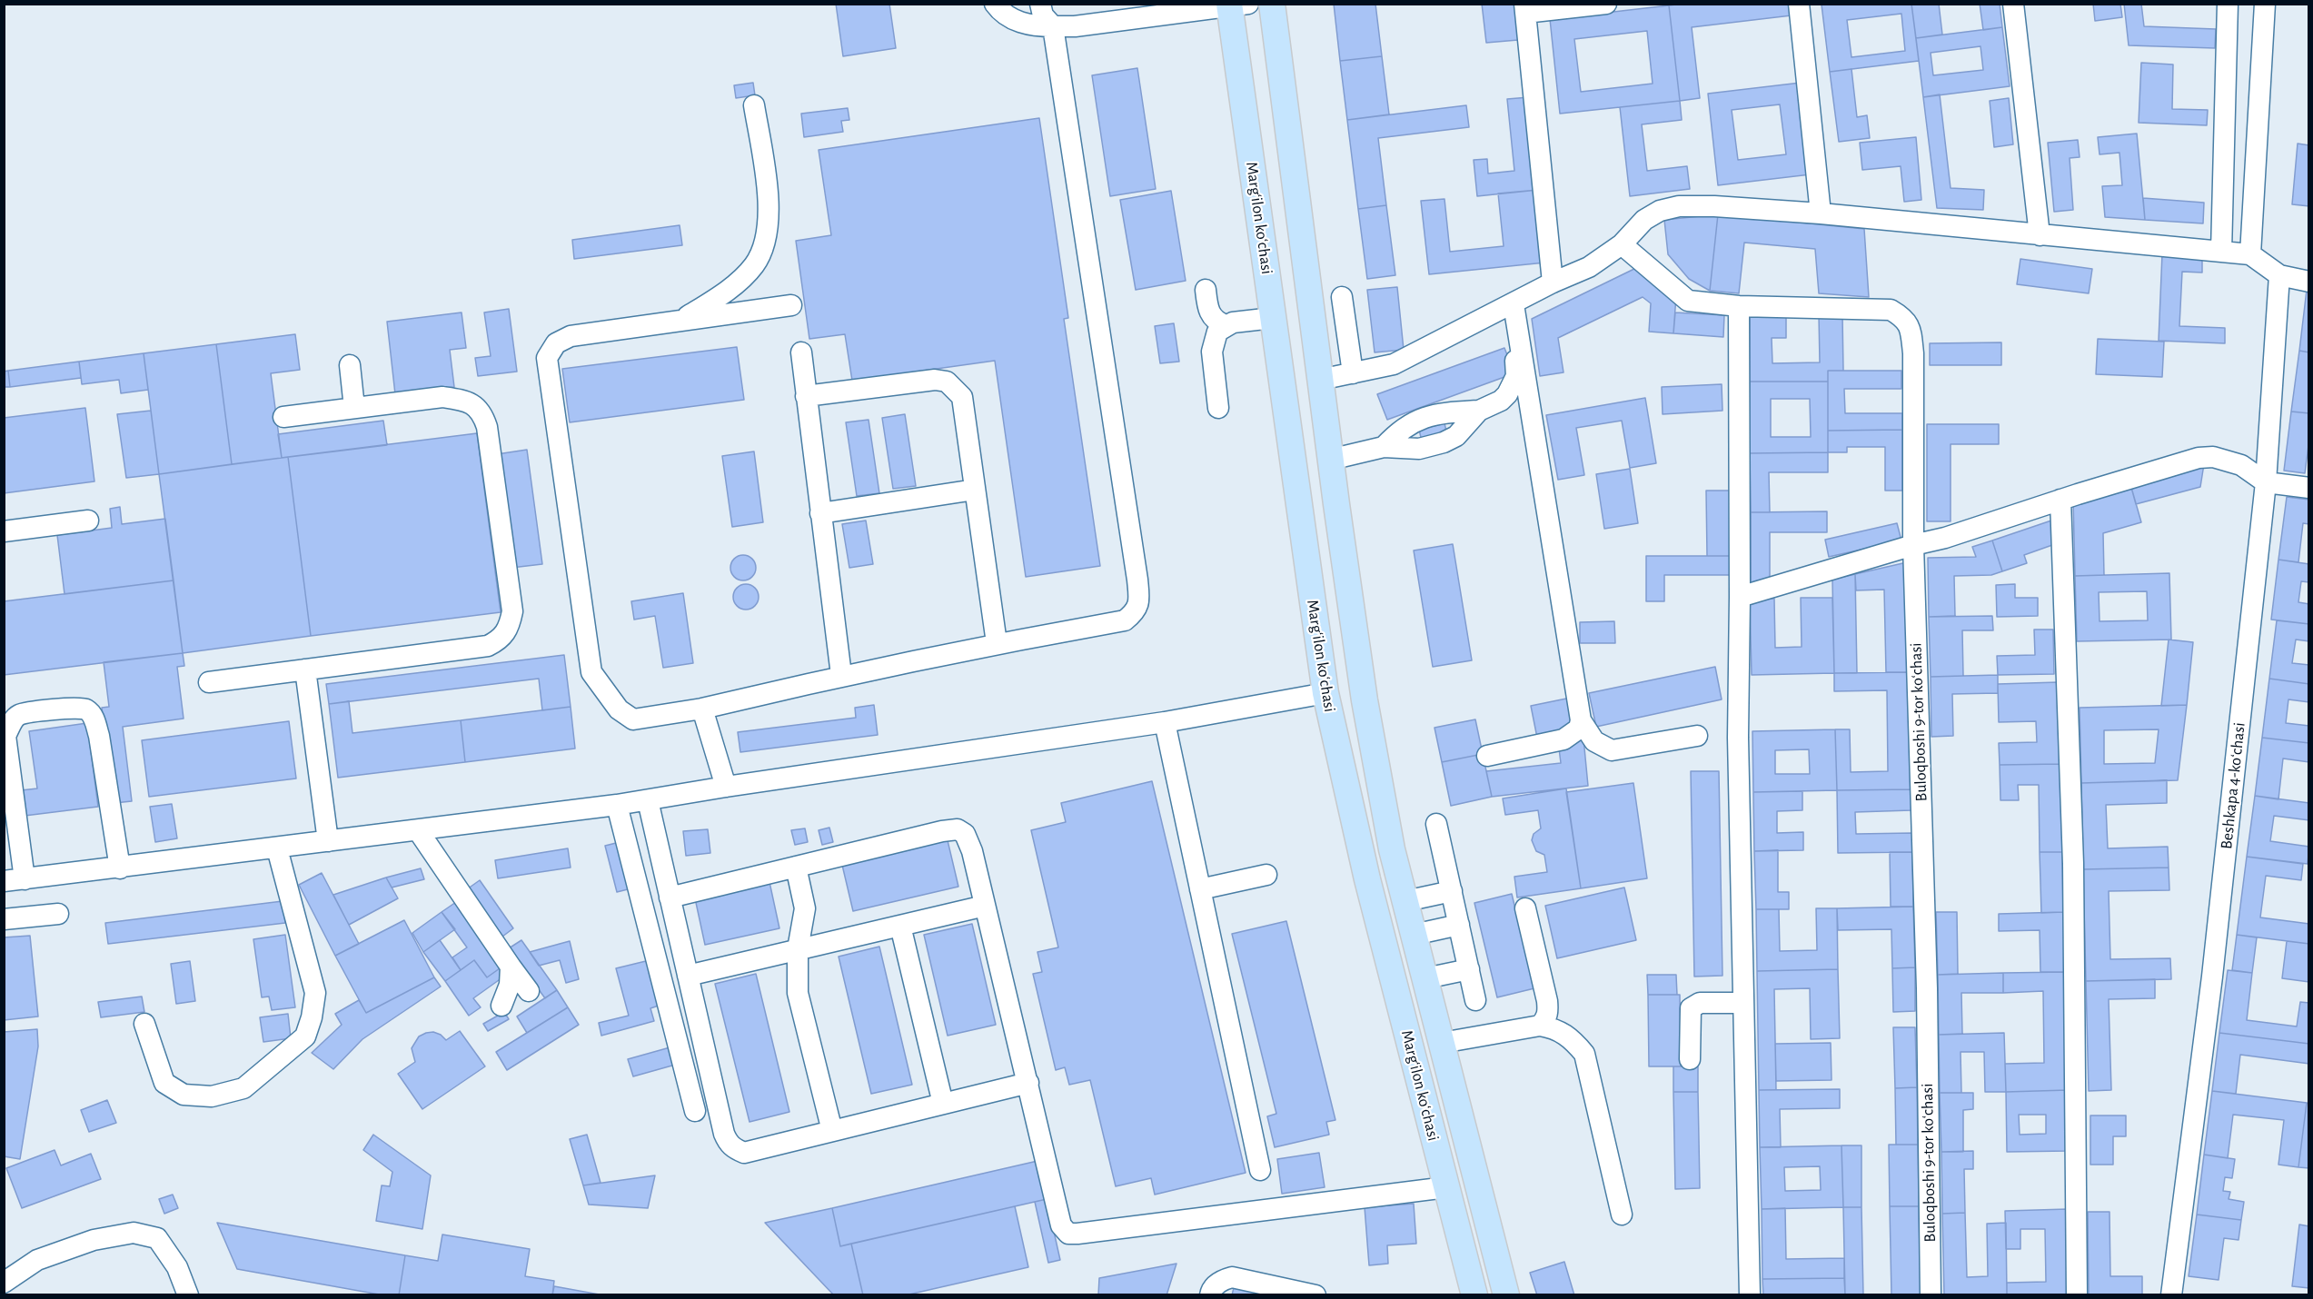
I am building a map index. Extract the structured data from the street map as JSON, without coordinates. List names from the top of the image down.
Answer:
{
  "streets": {
    "main road": ["Margʻilon koʻchasi"],
    "street": ["Buloqboshi 9-tor koʻchasi", "Beshkapa 4-koʻchasi"]
  }
}
